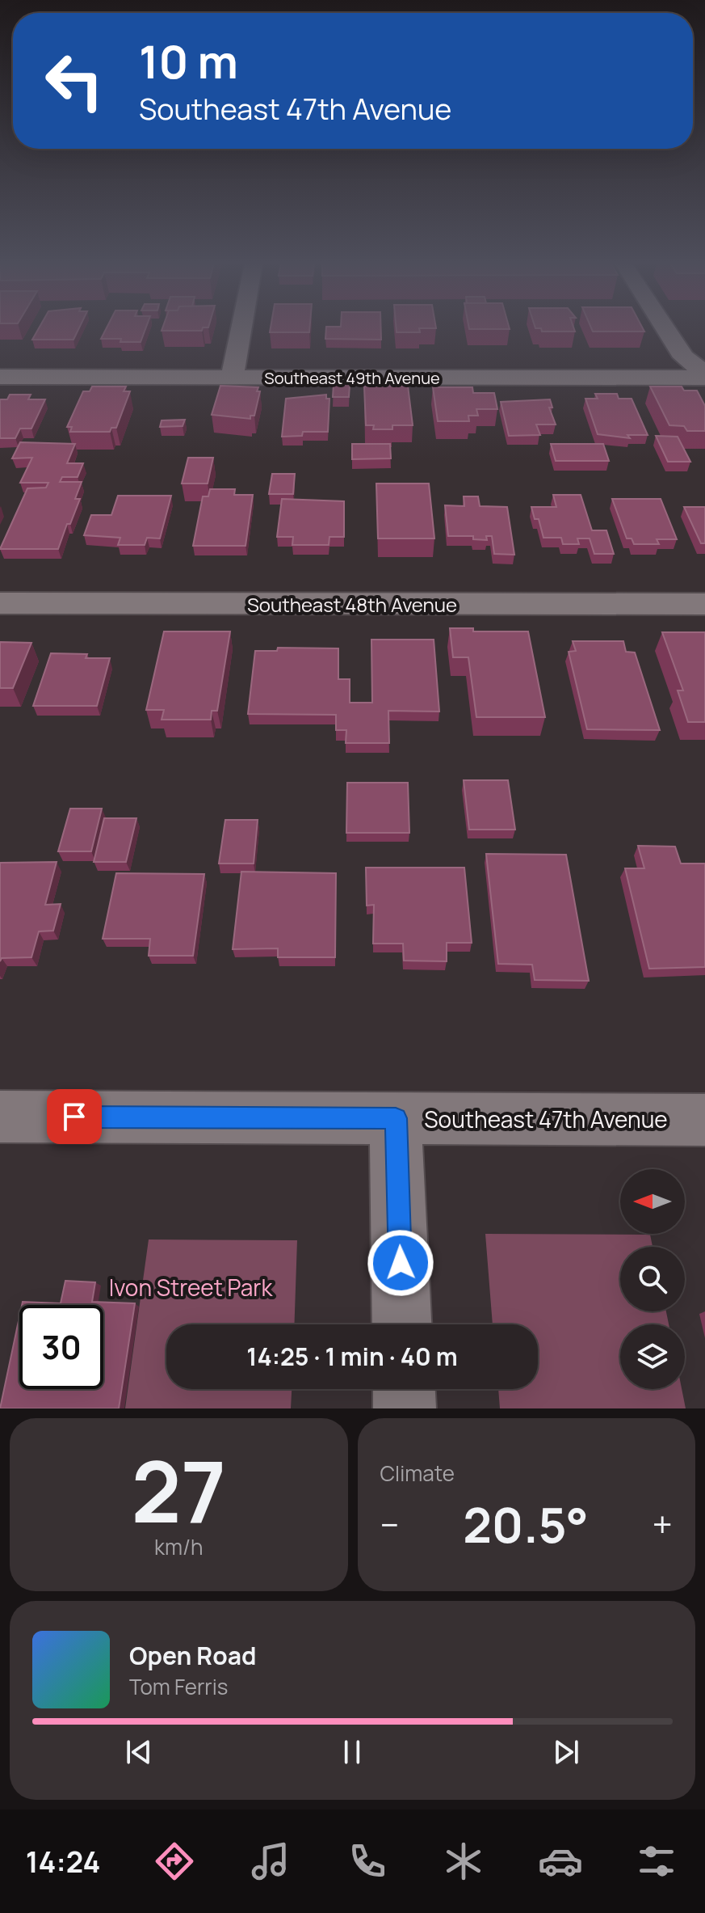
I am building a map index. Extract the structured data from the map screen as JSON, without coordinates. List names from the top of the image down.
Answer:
{
  "streets": {
    "street": ["Southeast 49th Avenue", "Southeast 48th Avenue", "Southeast 47th Avenue"]
  },
  "parks": ["Ivon Street Park"],
  "north": "left",
  "page": {
    "turn": ["10 m", "Southeast 47th Avenue"],
    "limit": "30",
    "trip": "14:25 · 1 min · 40 m",
    "tile": [
      ["27", "km/h"],
      "Climate"
    ],
    "heat": ["−", "20.5°", "+"],
    "song": ["Open Road", "Tom Ferris"],
    "tabs": "14:24"
  }
}
